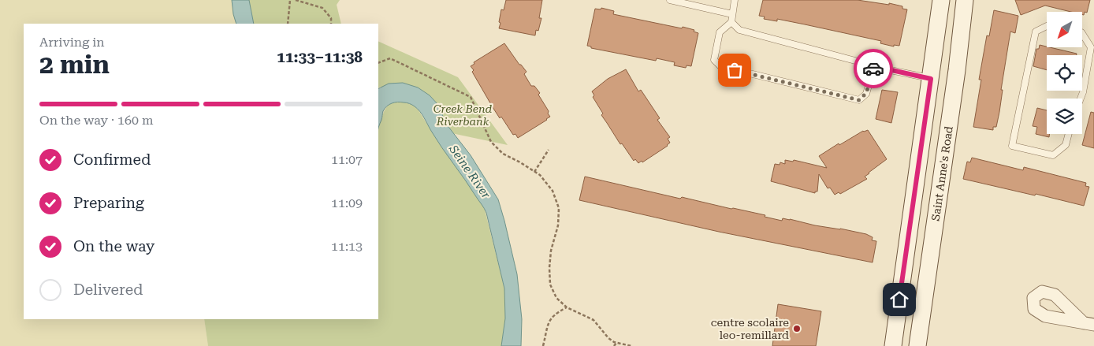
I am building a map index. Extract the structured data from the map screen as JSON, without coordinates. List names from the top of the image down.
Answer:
{
  "streets": {
    "main road": ["Saint Anne's Road"]
  },
  "water": ["Seine River"],
  "parks": ["Creek Bend Riverbank"],
  "places": ["centre scolaire leo-remillard"],
  "north": "bottom left",
  "page": {
    "heading": ["2 min", "Arriving in", "11:33–11:38"],
    "bar": "On the way · 160 m",
    "list": [
      ["Confirmed", "11:07"],
      ["Preparing", "11:09"],
      ["On the way", "11:13"],
      "Delivered"
    ]
  }
}
